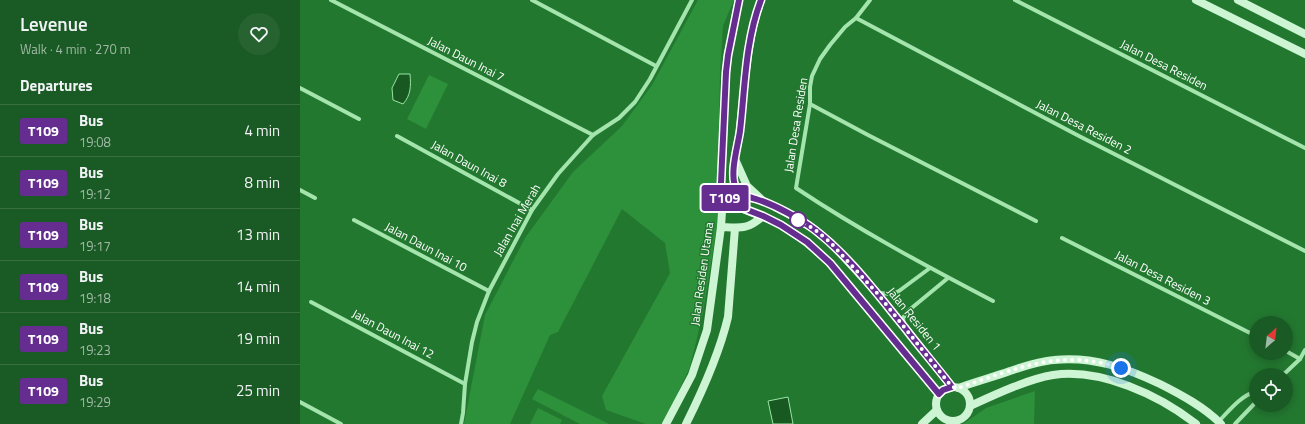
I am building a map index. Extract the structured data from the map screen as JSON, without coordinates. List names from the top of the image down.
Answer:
{
  "streets": {
    "street": [
      "Jalan Daun Inai 7",
      "Jalan Desa Residen",
      "Jalan Desa Residen 2",
      "Jalan Daun Inai 8",
      "Jalan Inai Merah",
      "Jalan Daun Inai 10",
      "Jalan Residen Utama",
      "Jalan Desa Residen 3",
      "Jalan Residen 1",
      "Jalan Daun Inai 12"
    ]
  },
  "crossings": [
    ["Jalan Daun Inai 7", "Jalan Inai Merah"],
    ["Jalan Desa Residen", "Jalan Desa Residen 2"],
    ["Jalan Daun Inai 8", "Jalan Inai Merah"],
    ["Jalan Inai Merah", "Jalan Daun Inai 10"],
    ["Jalan Inai Merah", "Jalan Daun Inai 12"]
  ],
  "lines": ["bus line T109"],
  "north": "top right",
  "page": {
    "heading": [
      ["Levenue", "Walk · 4 min · 270 m"],
      "Departures"
    ],
    "on_map": "T109",
    "list": [
      {
        "mark": "T109",
        "name": "Bus",
        "note": "19:08",
        "value": "4 min"
      },
      {
        "mark": "T109",
        "name": "Bus",
        "note": "19:12",
        "value": "8 min"
      },
      {
        "mark": "T109",
        "name": "Bus",
        "note": "19:17",
        "value": "13 min"
      },
      {
        "mark": "T109",
        "name": "Bus",
        "note": "19:18",
        "value": "14 min"
      },
      {
        "mark": "T109",
        "name": "Bus",
        "note": "19:23",
        "value": "19 min"
      },
      {
        "mark": "T109",
        "name": "Bus",
        "note": "19:29",
        "value": "25 min"
      }
    ]
  }
}
